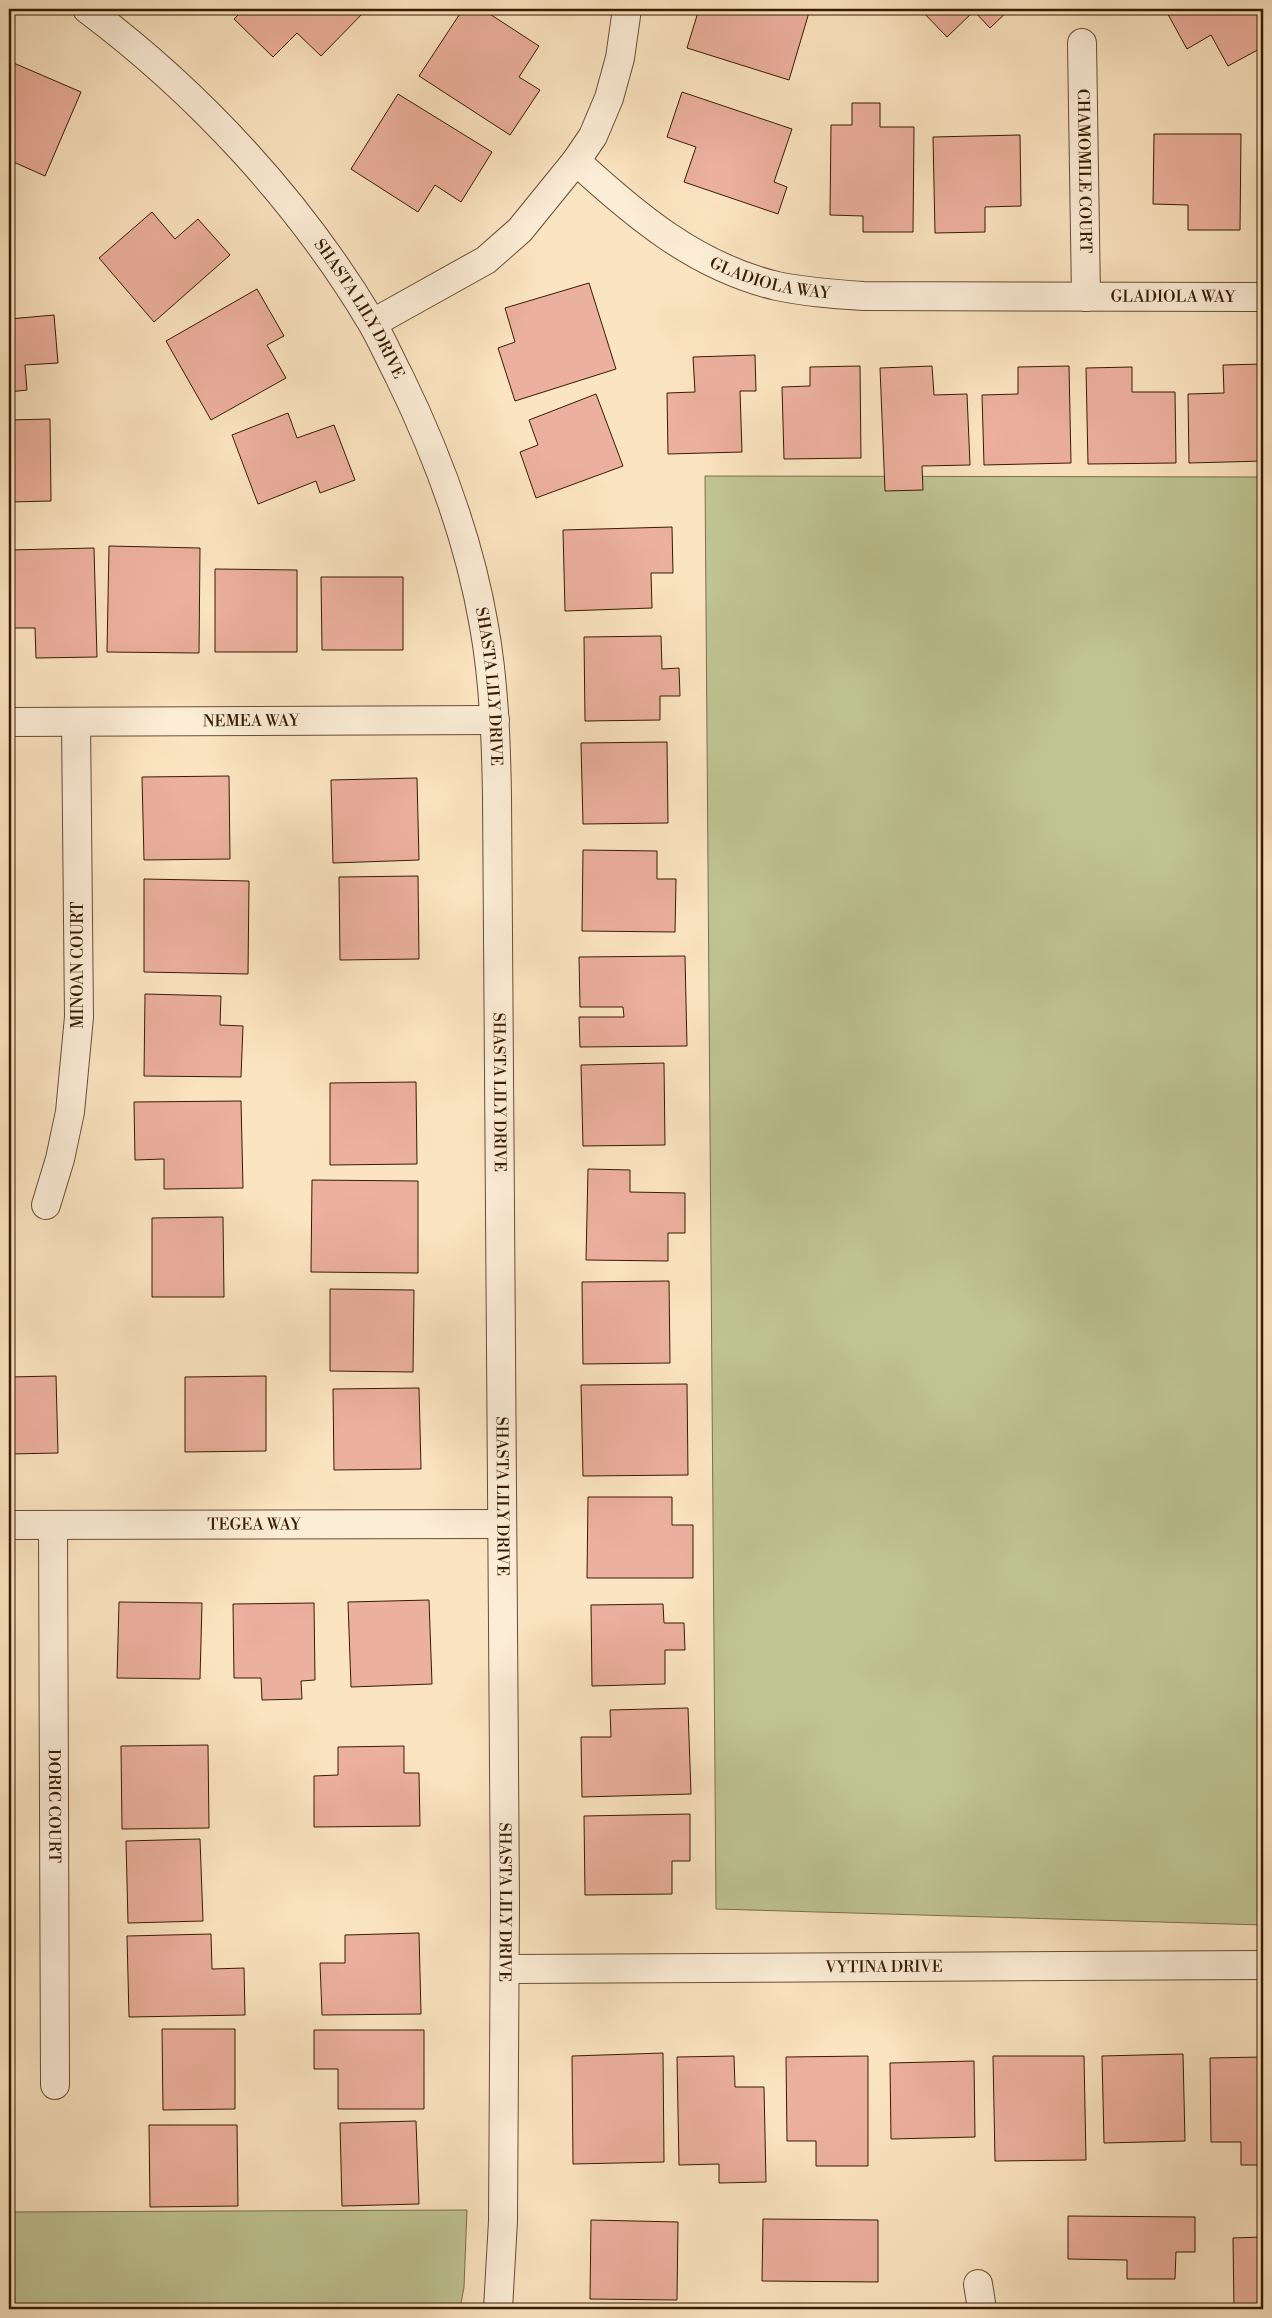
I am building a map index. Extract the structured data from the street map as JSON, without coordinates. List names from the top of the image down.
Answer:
{
  "streets": {
    "street": [
      "CHAMOMILE COURT",
      "GLADIOLA WAY",
      "SHASTA LILY DRIVE",
      "NEMEA WAY",
      "MINOAN COURT",
      "TEGEA WAY",
      "DORIC COURT",
      "VYTINA DRIVE"
    ]
  },
  "crossings": [
    ["CHAMOMILE COURT", "GLADIOLA WAY"],
    ["SHASTA LILY DRIVE", "NEMEA WAY"],
    ["SHASTA LILY DRIVE", "TEGEA WAY"],
    ["SHASTA LILY DRIVE", "VYTINA DRIVE"],
    ["NEMEA WAY", "MINOAN COURT"],
    ["TEGEA WAY", "DORIC COURT"]
  ]
}
